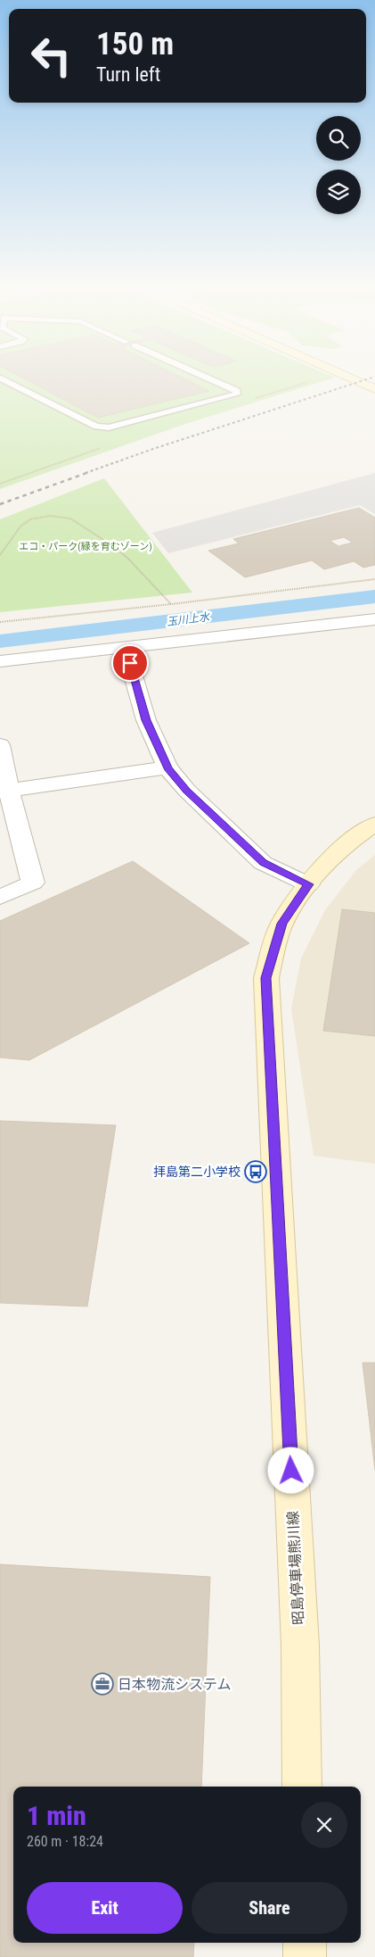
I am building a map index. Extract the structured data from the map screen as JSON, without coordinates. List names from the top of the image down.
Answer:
{
  "streets": {
    "main road": ["昭島停車場熊川線"]
  },
  "water": ["玉川上水"],
  "parks": ["エコ・パーク(緑を育むゾーン)"],
  "places": {
    "bus stop": ["拝島第二小学校"],
    "office": ["日本物流システム"]
  },
  "page": {
    "turn": ["150 m", "Turn left"],
    "heading": ["1 min", "260 m · 18:24"],
    "buttons": ["Exit", "Share"]
  }
}
